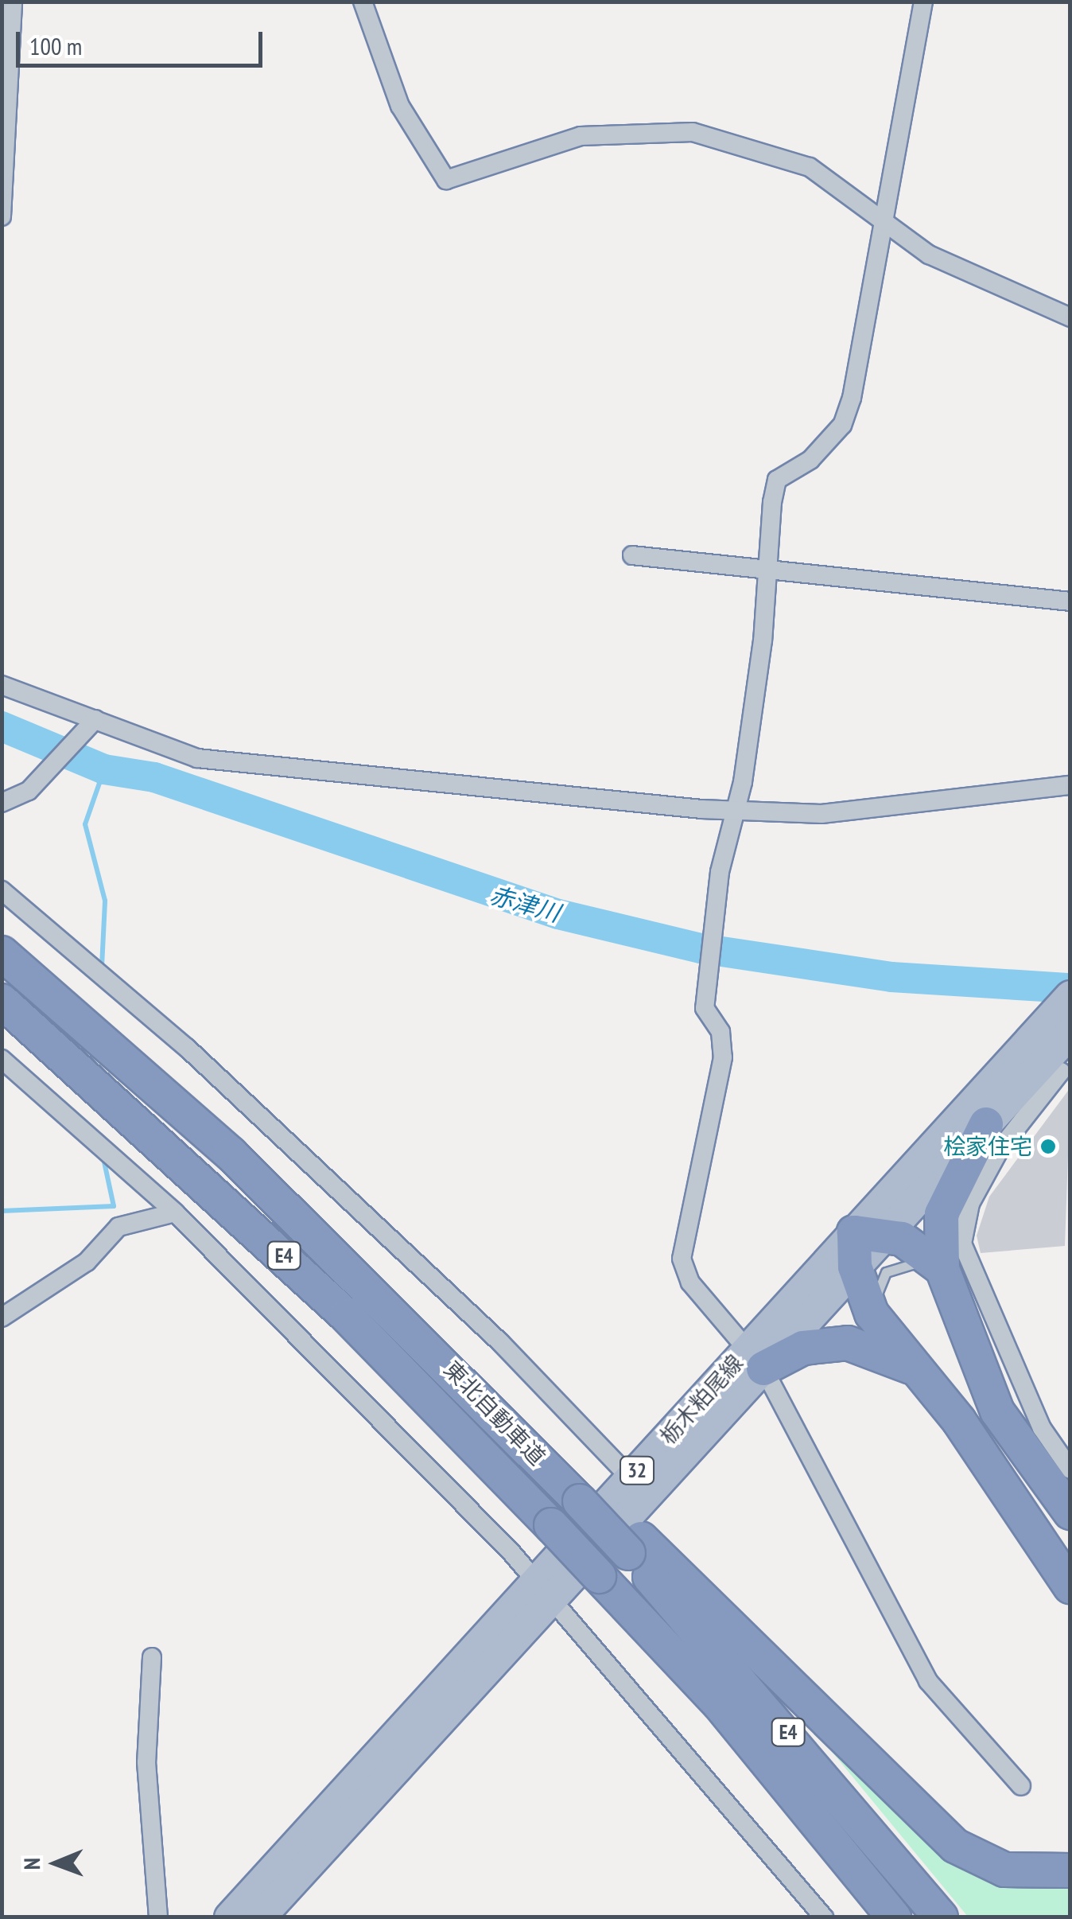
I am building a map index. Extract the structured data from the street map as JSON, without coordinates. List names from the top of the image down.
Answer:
{
  "streets": {
    "highway": ["E4", "東北自動車道"],
    "main road": ["栃木粕尾線", "32"]
  },
  "crossings": [
    ["栃木粕尾線", "32"]
  ],
  "water": ["赤津川"],
  "places": ["桧家住宅"],
  "scale_bar": "100 m",
  "north": "left"
}
